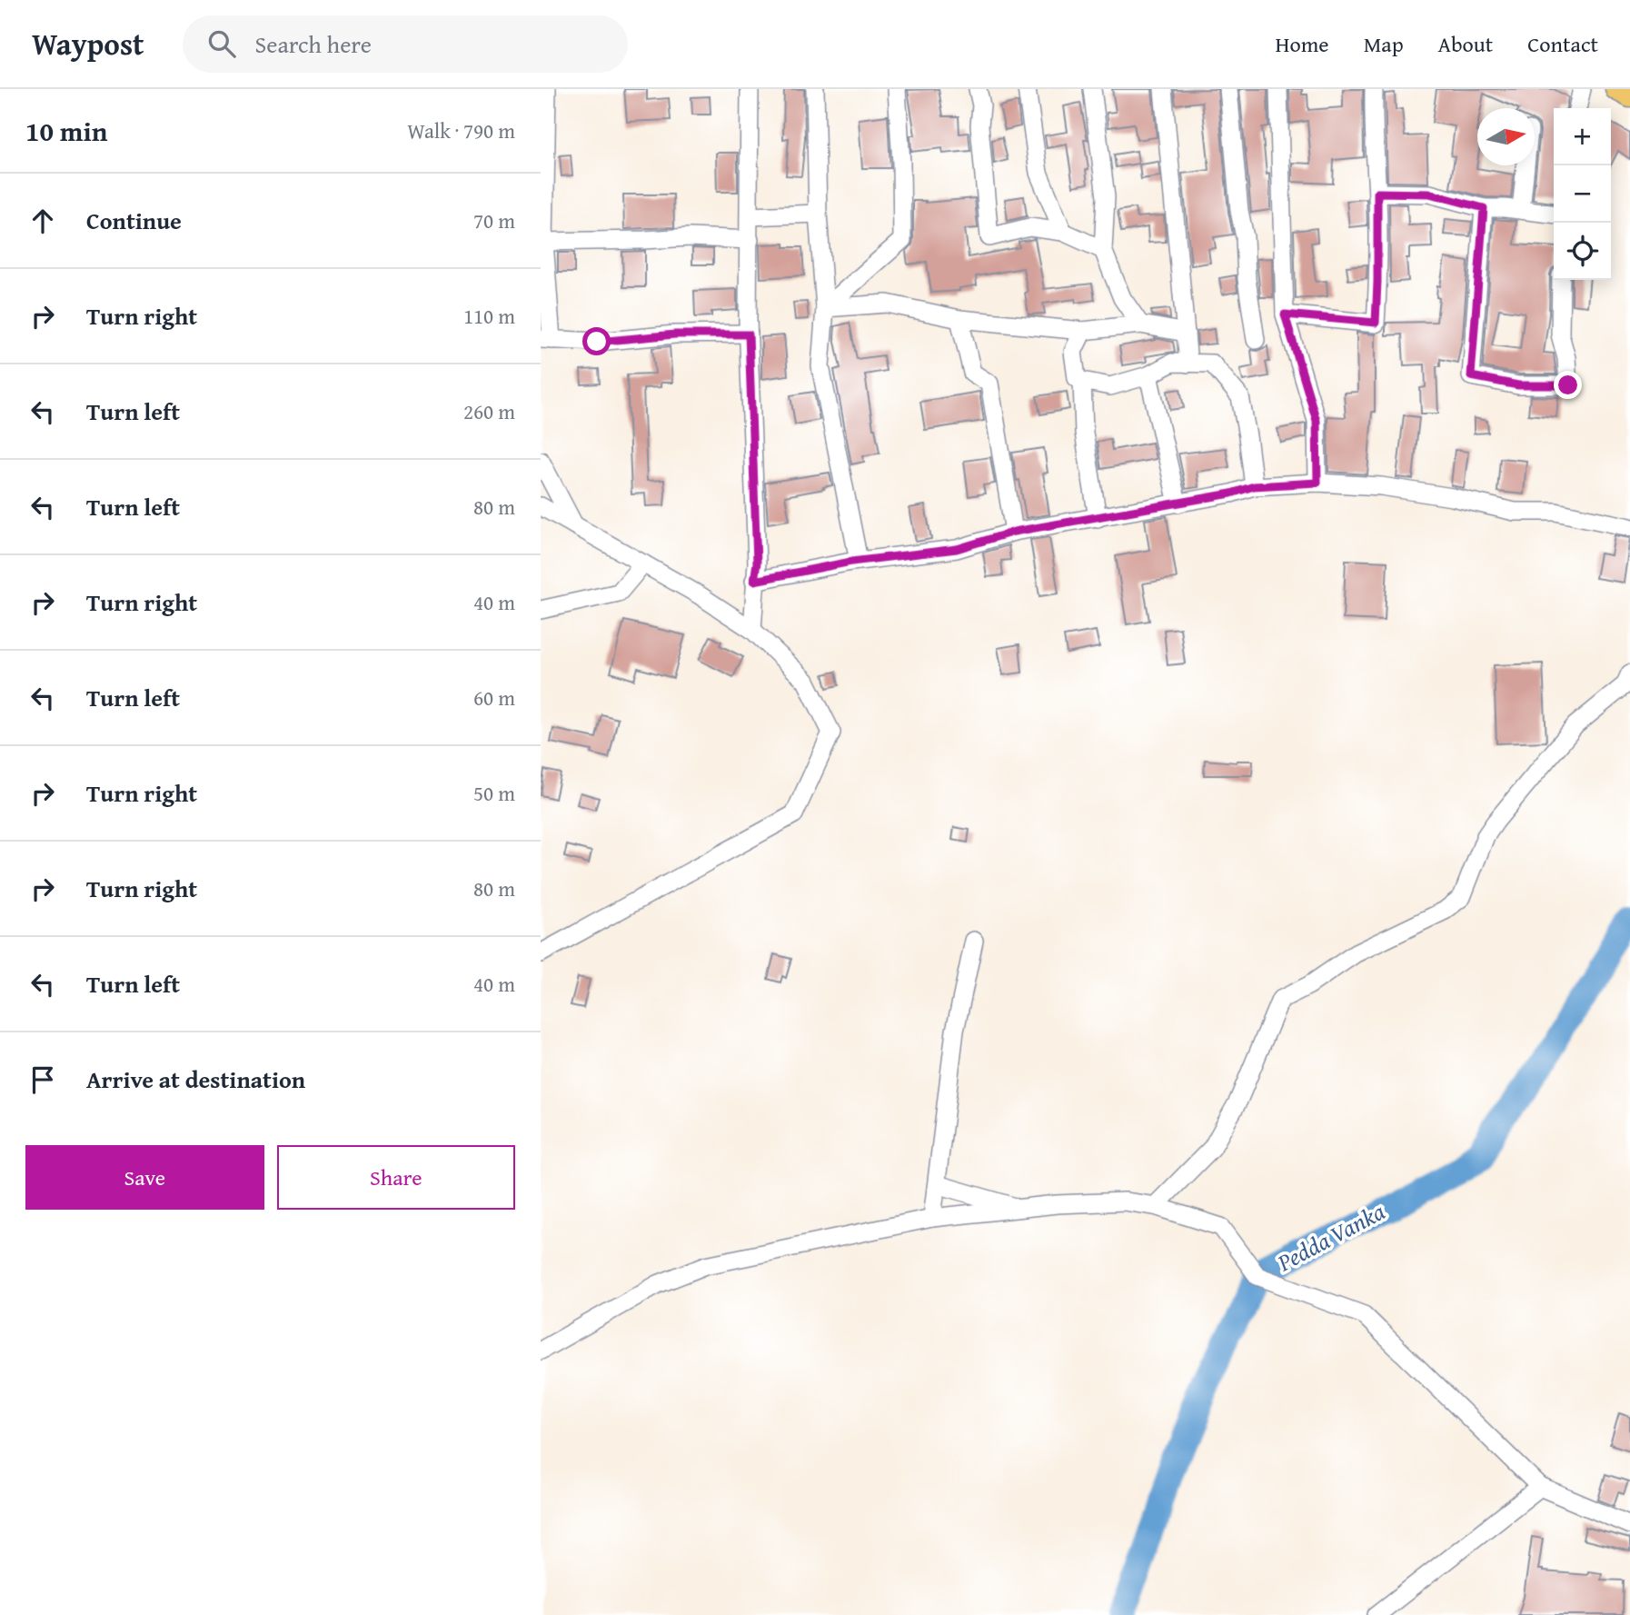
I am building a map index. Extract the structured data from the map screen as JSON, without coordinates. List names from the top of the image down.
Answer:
{
  "water": ["Pedda Vanka"],
  "north": "right",
  "page": {
    "header": "Waypost",
    "search": "Search here",
    "nav": [
      "Home",
      "Map",
      "About",
      "Contact"
    ],
    "heading": ["10 min", "Walk · 790 m"],
    "map_buttons": ["+", "−"],
    "list": [
      ["Continue", "70 m"],
      ["Turn right", "110 m"],
      ["Turn left", "260 m"],
      ["Turn left", "80 m"],
      ["Turn right", "40 m"],
      ["Turn left", "60 m"],
      ["Turn right", "50 m"],
      ["Turn right", "80 m"],
      ["Turn left", "40 m"],
      "Arrive at destination"
    ],
    "buttons": ["Save", "Share"]
  }
}
